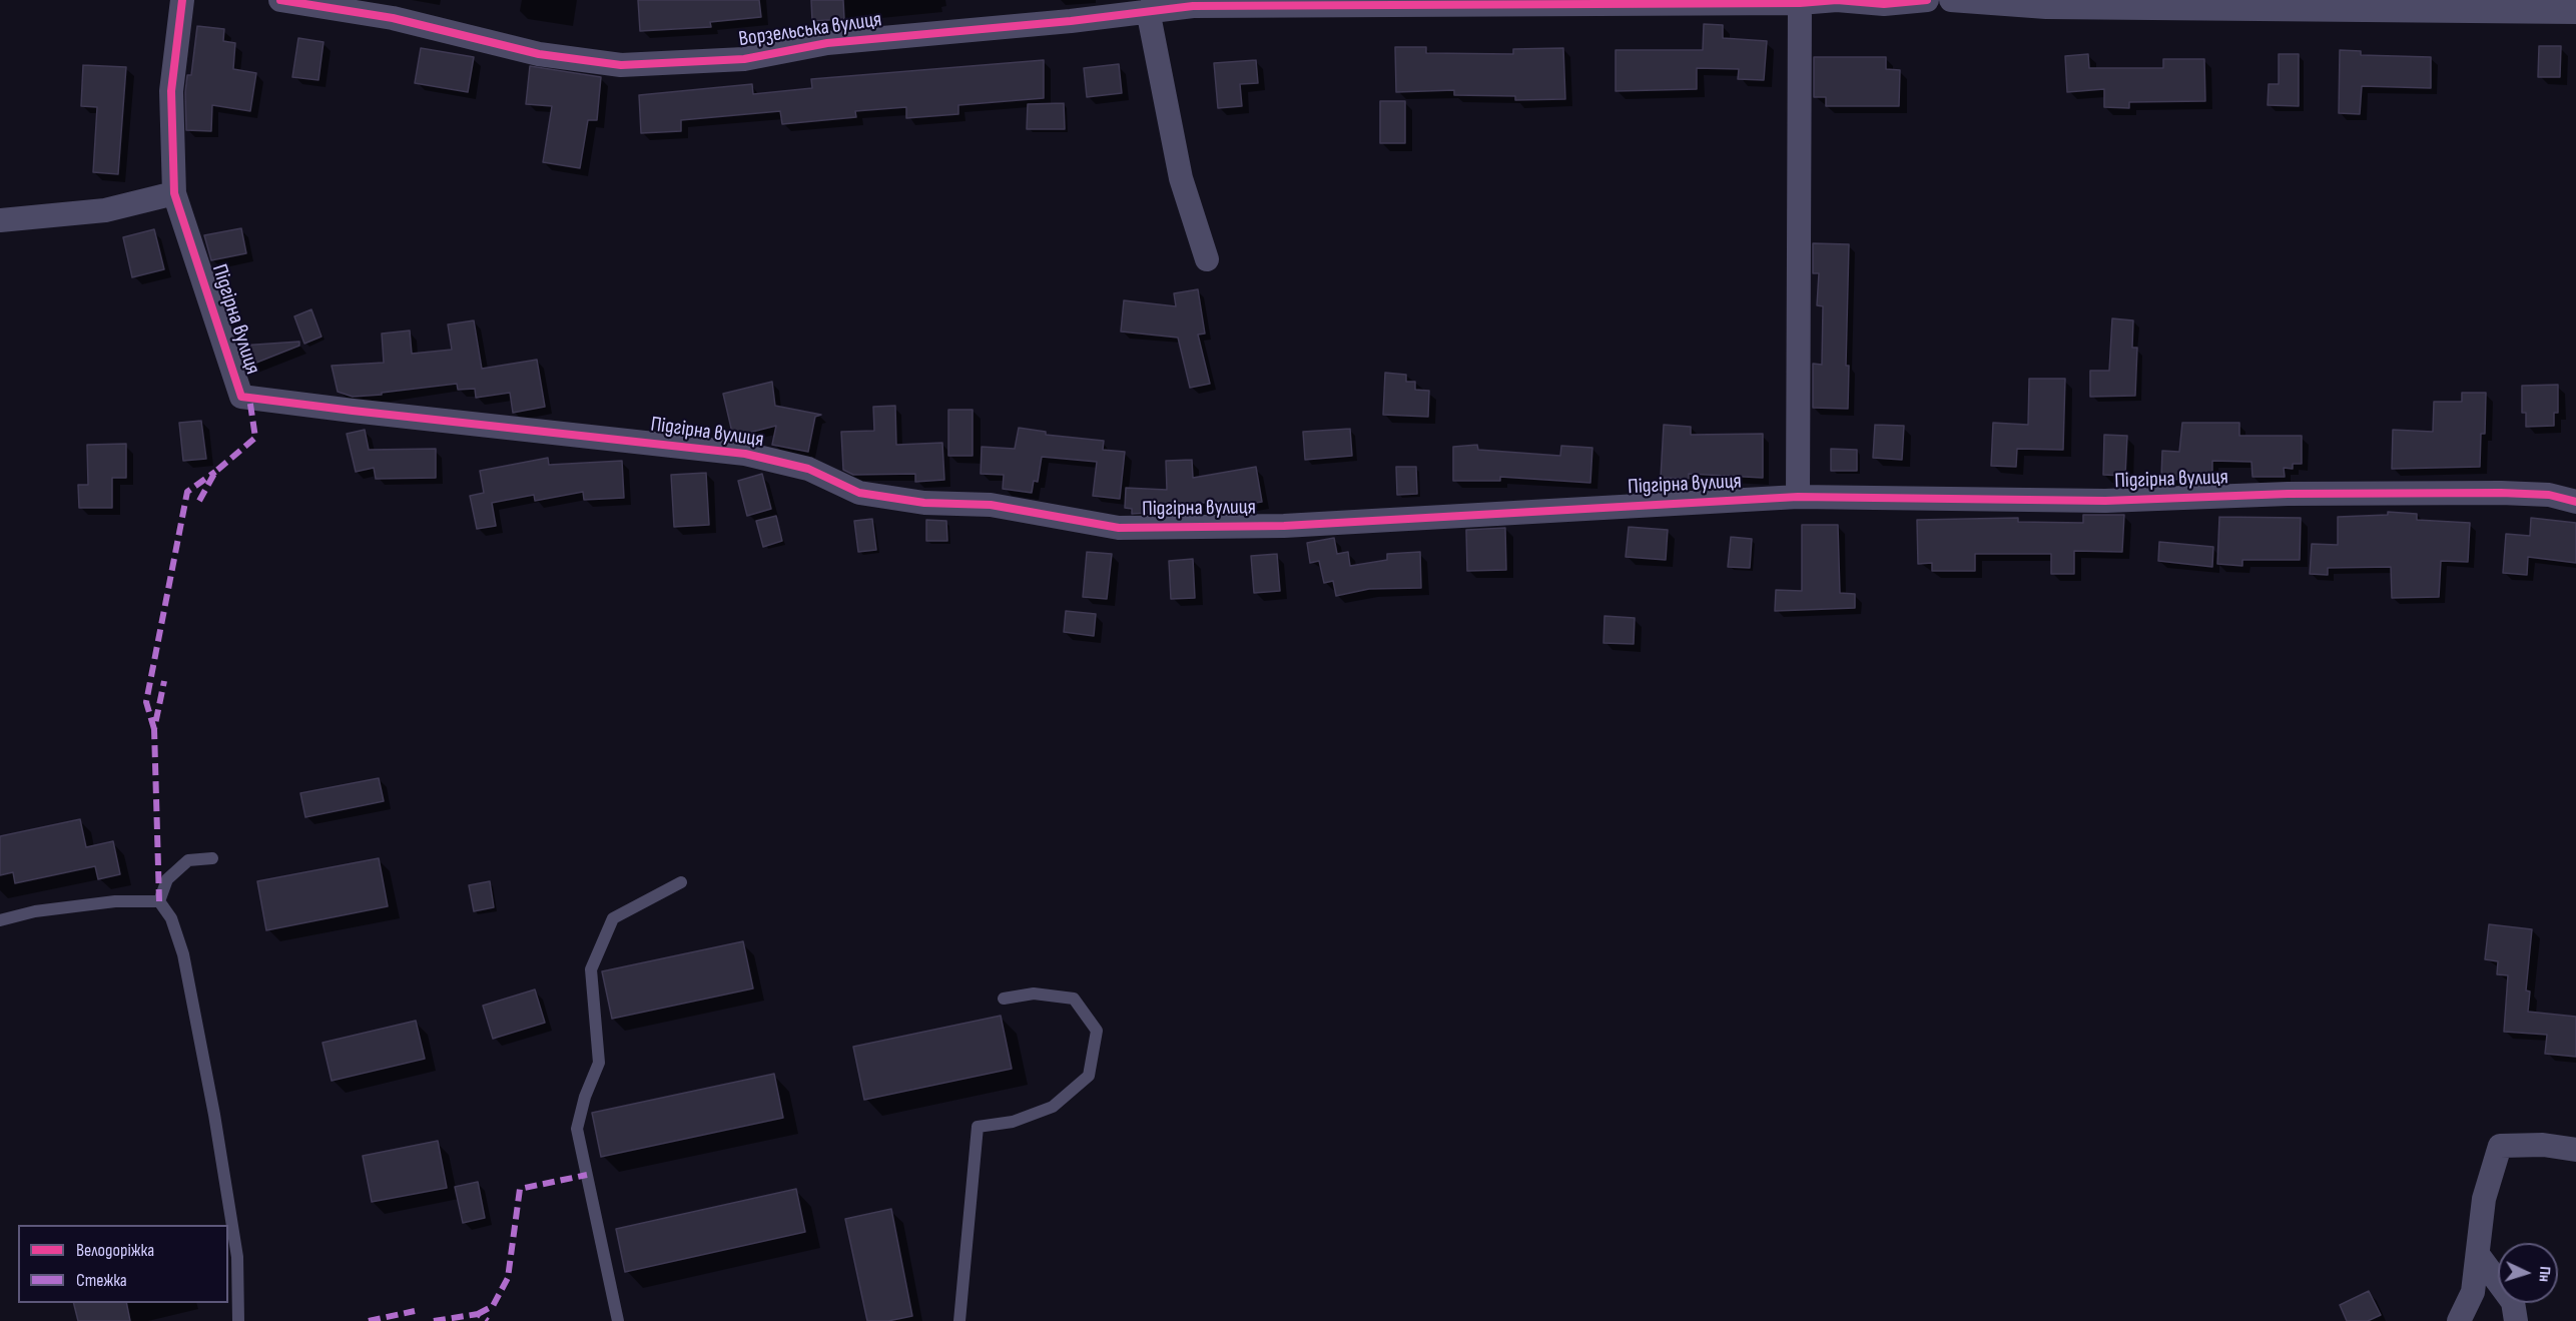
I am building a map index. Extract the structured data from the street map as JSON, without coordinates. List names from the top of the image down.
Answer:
{
  "streets": {
    "street": ["Ворзельська вулиця", "Підгірна вулиця"]
  },
  "legend": ["Велодоріжка", "Стежка"],
  "north": "right"
}
